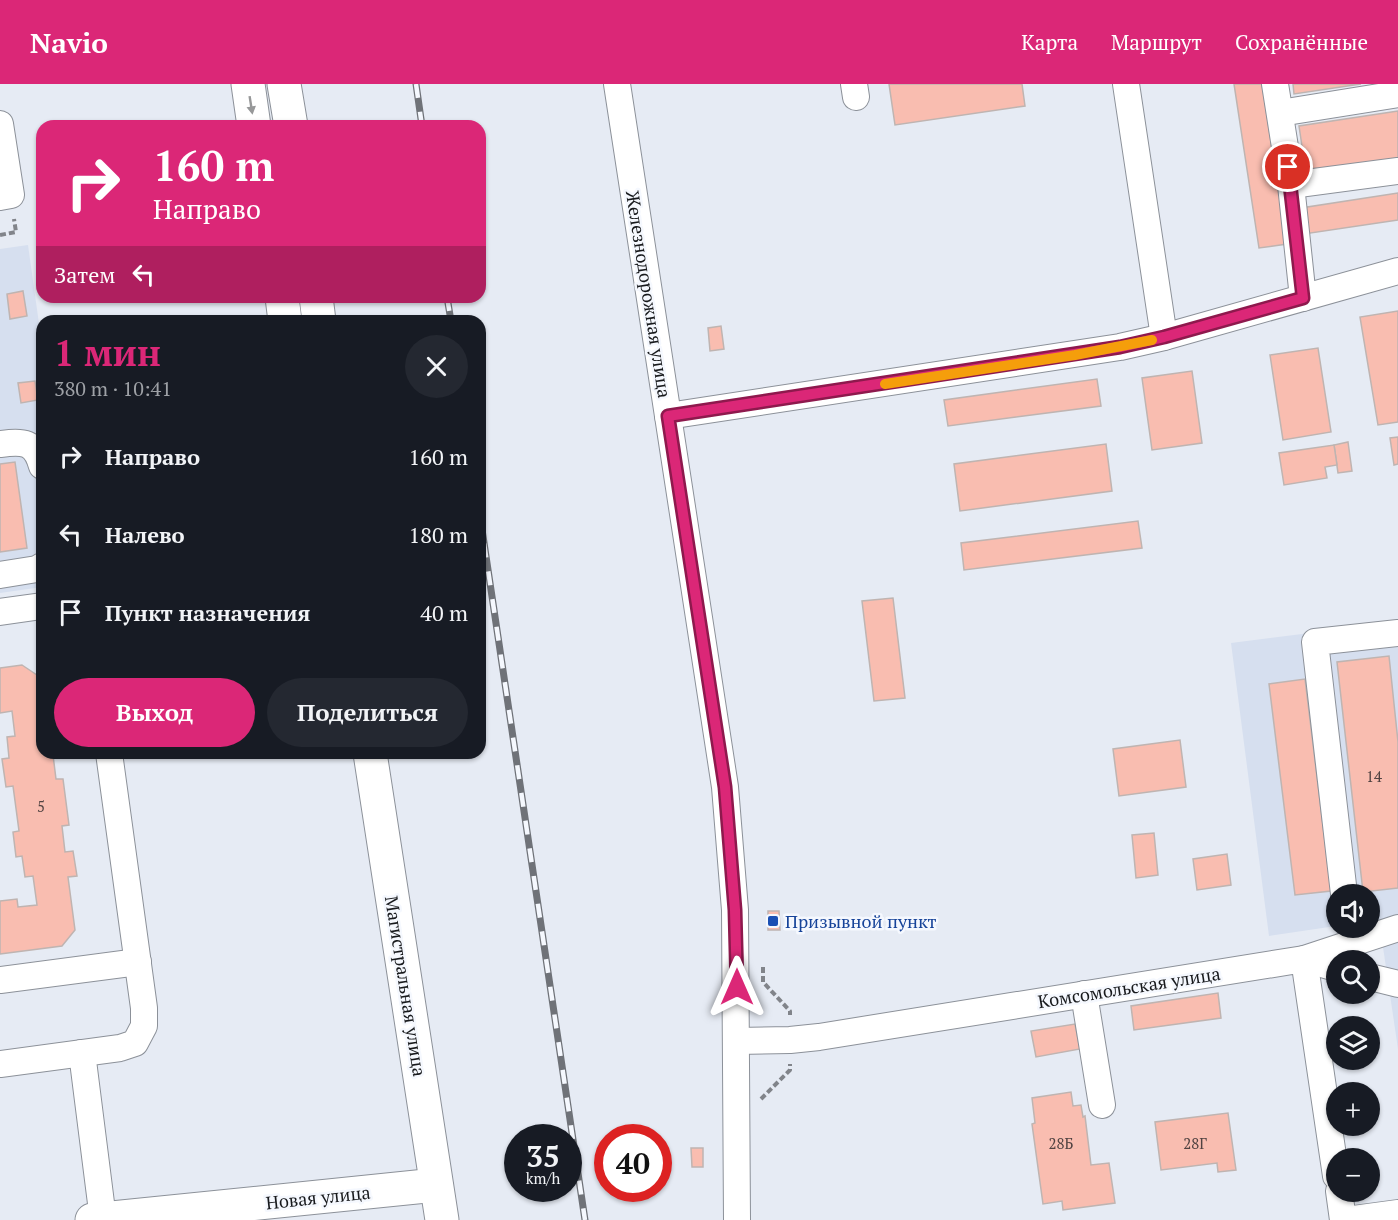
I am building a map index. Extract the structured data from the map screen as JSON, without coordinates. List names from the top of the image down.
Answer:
{
  "streets": {
    "main road": ["Магистральная улица", "Новая улица"],
    "street": ["Железнодорожная улица", "Комсомольская улица"]
  },
  "crossings": [
    ["Железнодорожная улица", "Комсомольская улица"],
    ["Магистральная улица", "Новая улица"]
  ],
  "places": {
    "transit": ["Призывной пункт"]
  },
  "house_numbers": [
    "14",
    "5",
    "28Б",
    "28Г"
  ],
  "page": {
    "header": "Navio",
    "nav": ["Карта", "Маршрут", "Сохранённые"],
    "turn": ["160 m", "Направо"],
    "then": "Затем",
    "heading": ["1 мин", "380 m · 10:41"],
    "list": [
      {
        "name": "Направо",
        "value": "160 m"
      },
      {
        "name": "Налево",
        "value": "180 m"
      },
      {
        "name": "Пункт назначения",
        "value": "40 m"
      }
    ],
    "buttons": ["Выход", "Поделиться"],
    "map_buttons": ["+", "−"],
    "speed": "35 km/h",
    "limit": "40"
  }
}
